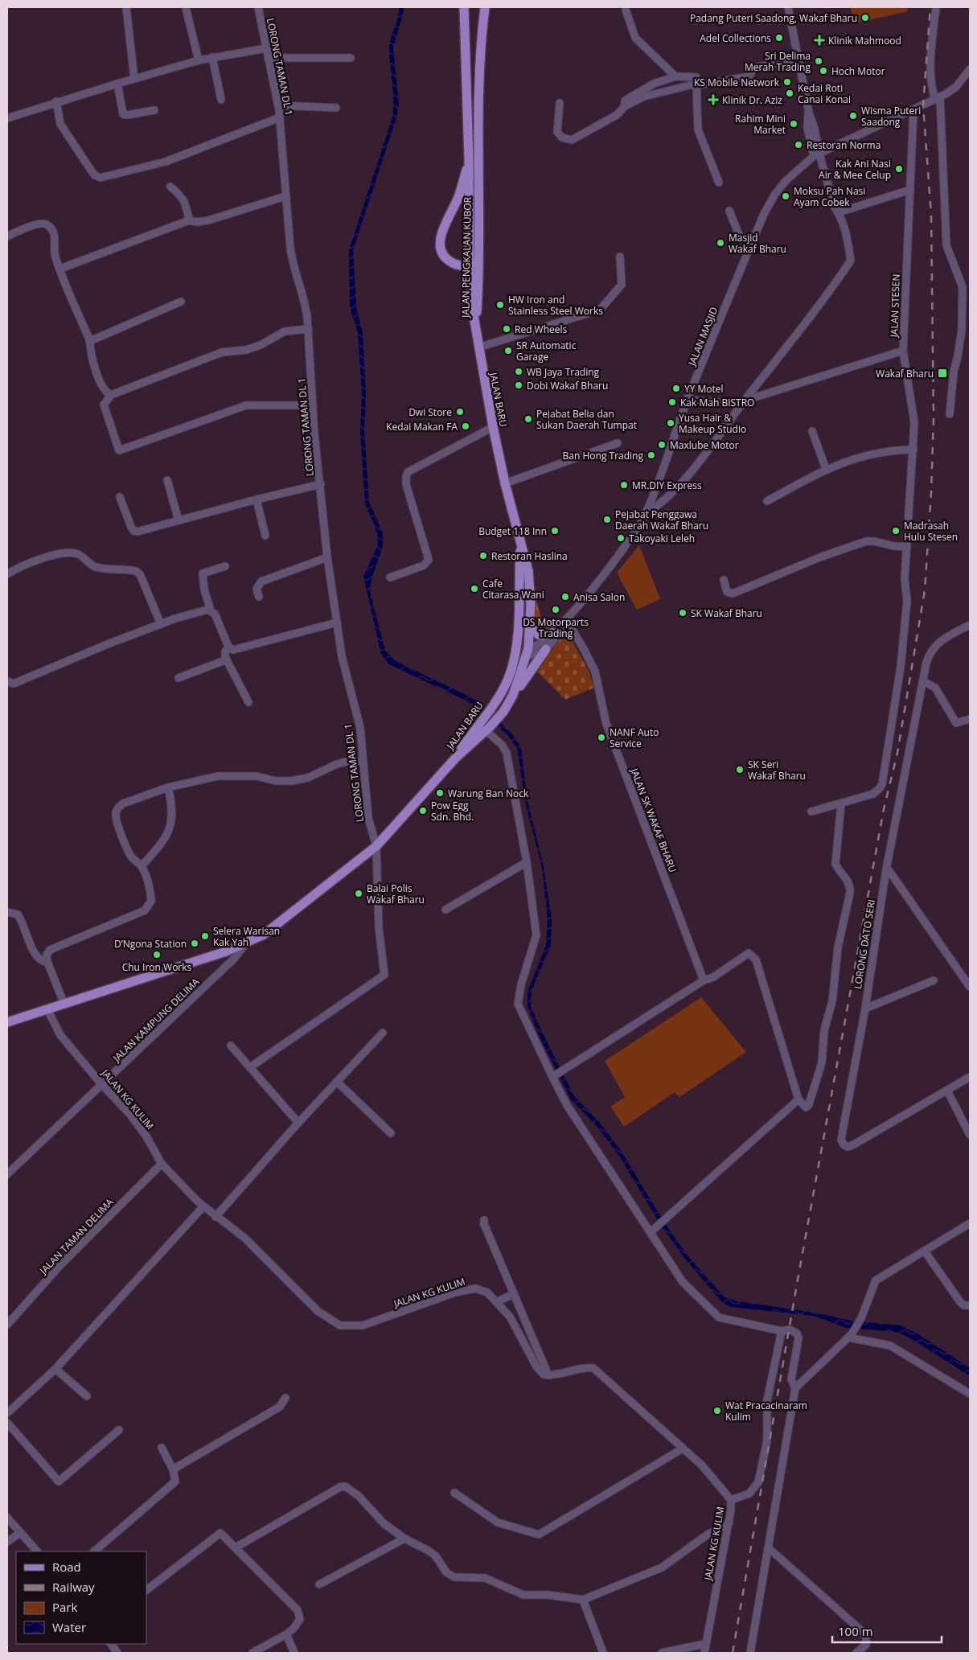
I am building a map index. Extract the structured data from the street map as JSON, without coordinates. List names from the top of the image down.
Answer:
{
  "streets": {
    "main road": ["JALAN PENGKALAN KUBOR", "JALAN BARU"],
    "street": [
      "LORONG TAMAN DL 1",
      "JALAN STESEN",
      "JALAN MASJID",
      "JALAN SK WAKAF BHARU",
      "LORONG DATO SERI",
      "JALAN KAMPUNG DELIMA",
      "JALAN KG KULIM",
      "JALAN TAMAN DELIMA"
    ]
  },
  "crossings": [
    ["JALAN PENGKALAN KUBOR", "JALAN BARU"],
    ["JALAN STESEN", "JALAN MASJID"],
    ["JALAN MASJID", "JALAN BARU"],
    ["JALAN MASJID", "JALAN SK WAKAF BHARU"],
    ["JALAN KAMPUNG DELIMA", "JALAN KG KULIM"],
    ["JALAN KG KULIM", "JALAN TAMAN DELIMA"]
  ],
  "places": {
    "other": [
      "Padang Puteri Saadong, Wakaf Bharu",
      "Adel Collections",
      "Sri Delima Merah Trading",
      "Hoch Motor",
      "KS Mobile Network",
      "Kedai Roti Canai Konai",
      "Wisma Puteri Saadong",
      "Rahim Mini Market",
      "Restoran Norma",
      "Kak Ani Nasi Air & Mee Celup",
      "Moksu Pah Nasi Ayam Cobek",
      "Masjid Wakaf Bharu",
      "HW Iron and Stainless Steel Works",
      "Red Wheels",
      "SR Automatic Garage",
      "WB Jaya Trading",
      "Dobi Wakaf Bharu",
      "YY Motel",
      "Kak Mah BISTRO",
      "Dwi Store",
      "Pejabat Belia dan Sukan Daerah Tumpat",
      "Yusa Hair & Makeup Studio",
      "Kedai Makan FA",
      "Maxlube Motor",
      "Ban Hong Trading",
      "MR.DIY Express",
      "Pejabat Penggawa Daerah Wakaf Bharu",
      "Budget 118 Inn",
      "Madrasah Hulu Stesen",
      "Takoyaki Leleh",
      "Restoran Haslina",
      "Cafe Citarasa Wani",
      "Anisa Salon",
      "DS Motorparts Trading",
      "SK Wakaf Bharu",
      "NANF Auto Service",
      "SK Seri Wakaf Bharu",
      "Warung Ban Nock",
      "Pow Egg Sdn. Bhd.",
      "Balai Polis Wakaf Bharu",
      "Selera Warisan Kak Yah",
      "D’Ngona Station",
      "Chu Iron Works",
      "Wat Pracacinaram Kulim"
    ],
    "health": ["Klinik Mahmood", "Klinik Dr. Aziz"],
    "transit": ["Wakaf Bharu"]
  },
  "legend": [
    "Road",
    "Railway",
    "Park",
    "Water"
  ],
  "scale_bar": "100 m"
}
